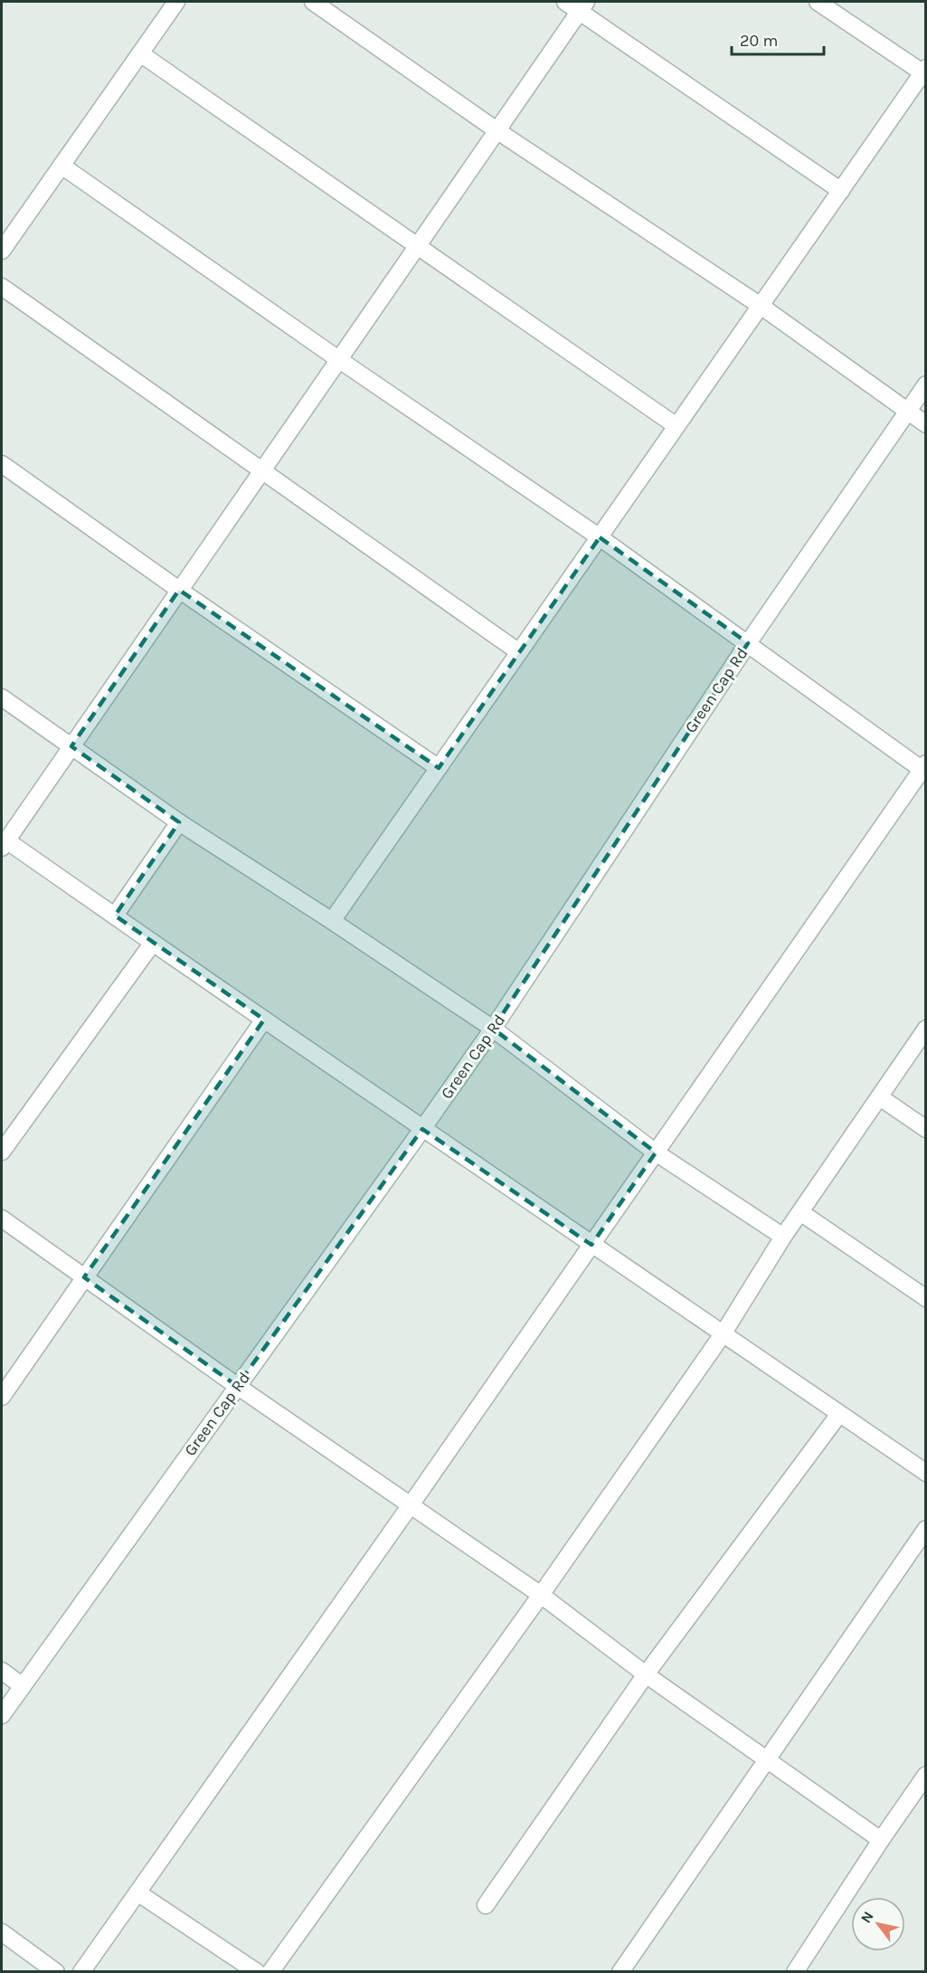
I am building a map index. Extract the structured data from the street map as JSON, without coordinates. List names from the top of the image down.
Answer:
{
  "streets": {
    "street": ["Green Cap Rd"]
  },
  "scale_bar": "20 m",
  "north": "top left"
}
